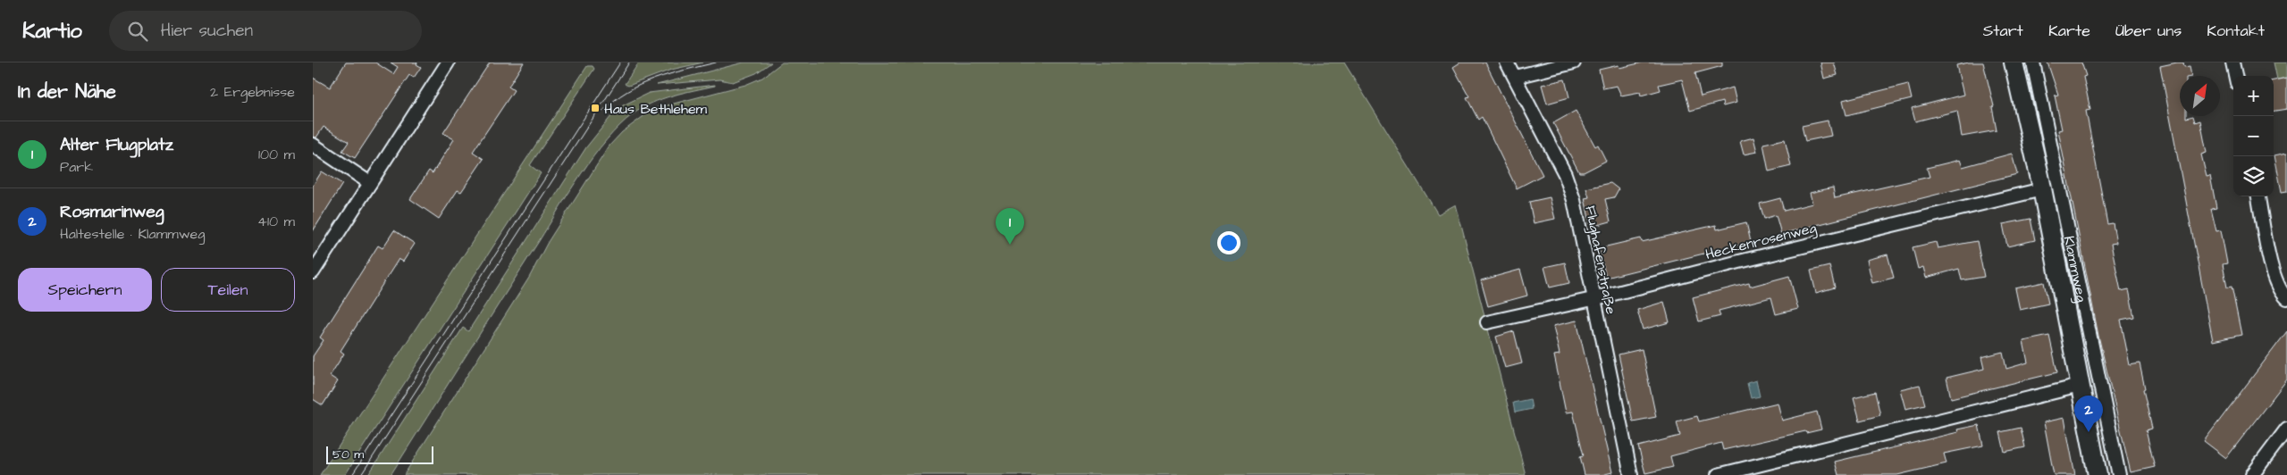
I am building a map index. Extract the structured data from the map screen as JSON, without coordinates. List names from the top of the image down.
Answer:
{
  "streets": {
    "main road": ["Klammweg"],
    "street": ["Heckenrosenweg", "Flughafenstraße"]
  },
  "crossings": [
    ["Heckenrosenweg", "Flughafenstraße"],
    ["Heckenrosenweg", "Klammweg"]
  ],
  "places": {
    "transit": ["Haus Bethlehem"]
  },
  "scale_bar": "50 m",
  "north": "top right",
  "page": {
    "header": "Kartio",
    "search": "Hier suchen",
    "nav": [
      "Start",
      "Karte",
      "Über uns",
      "Kontakt"
    ],
    "heading": ["In der Nähe", "2 Ergebnisse"],
    "map_buttons": ["+", "−"],
    "list": [
      {
        "mark": "1",
        "name": "Alter Flugplatz",
        "note": "Park",
        "value": "100 m"
      },
      {
        "mark": "2",
        "name": "Rosmarinweg",
        "note": "Haltestelle · Klammweg",
        "value": "410 m"
      }
    ],
    "pins": ["1", "2"],
    "buttons": ["Speichern", "Teilen"],
    "scale": "50 m"
  }
}
